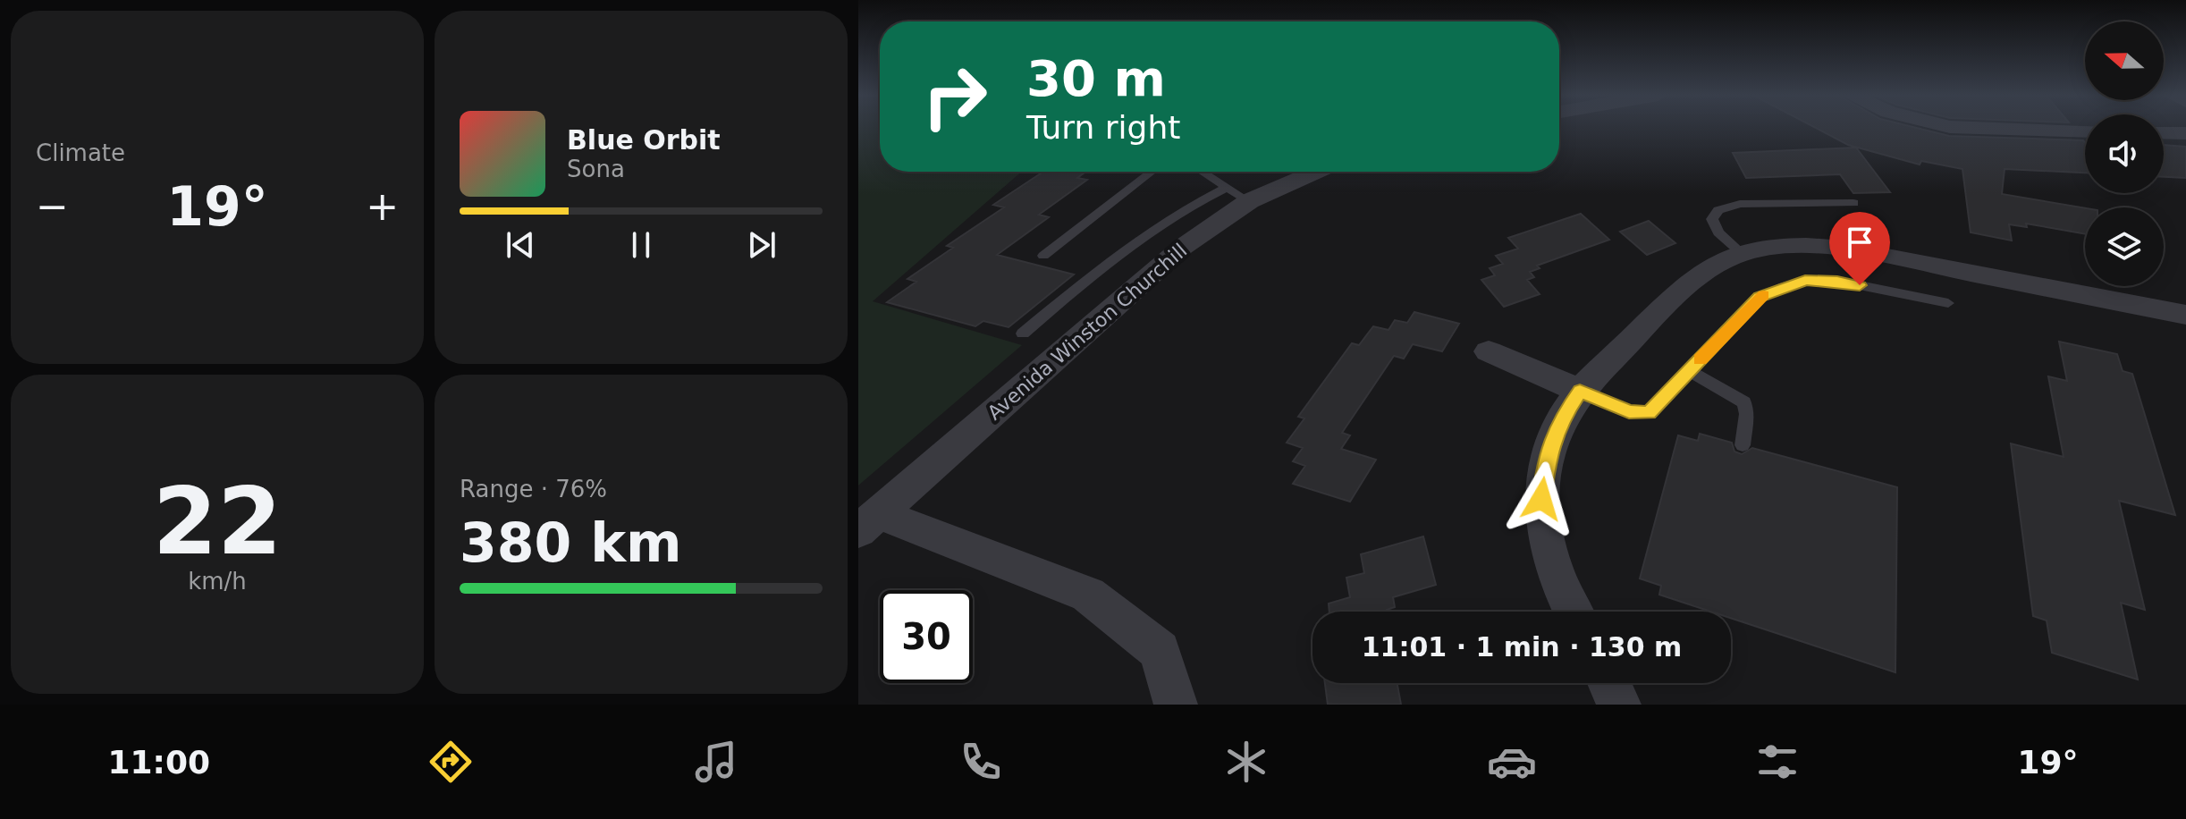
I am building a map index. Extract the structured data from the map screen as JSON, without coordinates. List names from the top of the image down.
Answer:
{
  "streets": {
    "street": ["Avenida Winston Churchill"]
  },
  "north": "left",
  "page": {
    "tile": [
      "Climate",
      ["22", "km/h"],
      ["Range · 76%", "380 km"]
    ],
    "turn": ["30 m", "Turn right"],
    "song": ["Blue Orbit", "Sona"],
    "heat": ["−", "19°", "+"],
    "limit": "30",
    "trip": "11:01 · 1 min · 130 m",
    "tabs": ["11:00", "19°"]
  }
}
